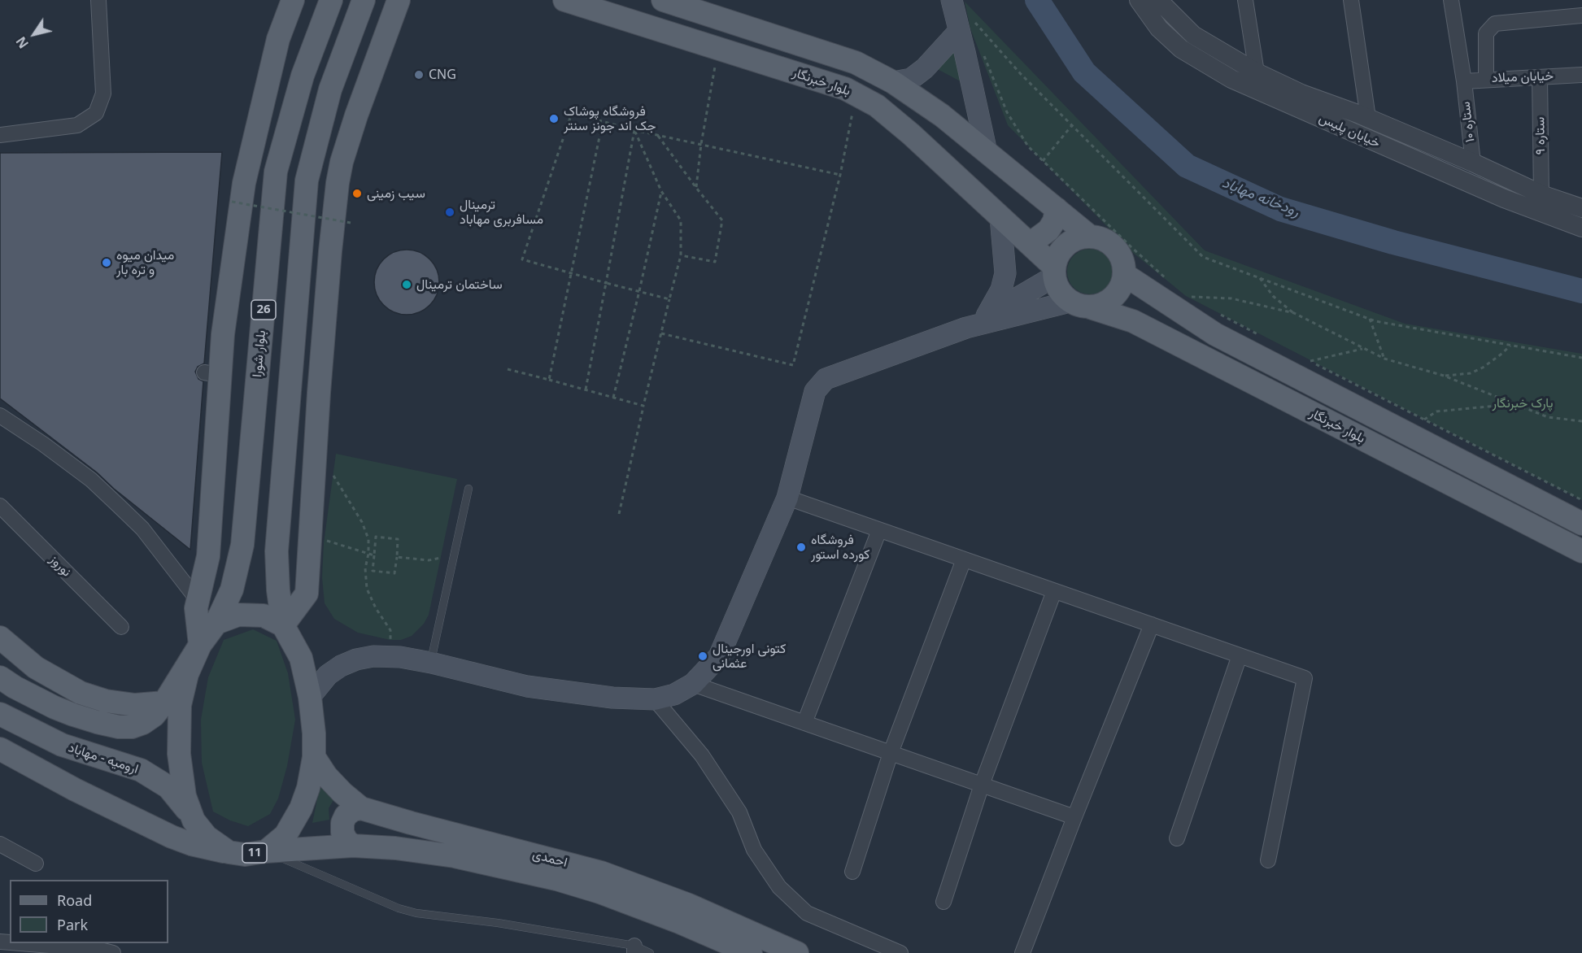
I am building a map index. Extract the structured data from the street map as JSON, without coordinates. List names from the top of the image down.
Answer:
{
  "streets": {
    "main road": [
      "بلوار خبرنگار",
      "26",
      "بلوار شورا",
      "ارومیه - مهاباد",
      "11",
      "احمدی"
    ],
    "street": [
      "خیابان میلاد",
      "ستاره ۱۰",
      "خیابان پلیس",
      "ستاره ۹",
      "نوروز"
    ]
  },
  "crossings": [
    ["خیابان میلاد", "ستاره ۱۰"],
    ["خیابان میلاد", "ستاره ۹"],
    ["ستاره ۱۰", "خیابان پلیس"],
    ["خیابان پلیس", "ستاره ۹"],
    ["26", "11"],
    ["بلوار شورا", "11"],
    ["ارومیه - مهاباد", "11"],
    ["11", "احمدی"]
  ],
  "water": ["رودخانه مهاباد"],
  "parks": ["پارک خبرنگار"],
  "places": [
    "CNG",
    "فروشگاه پوشاک جک اند جونز سنتر",
    "سیب زمینی",
    "ترمینال مسافربری مهاباد",
    "میدان میوه و تره بار",
    "ساختمان ترمینال",
    "فروشگاه کورده استور",
    "کتونی اورجینال عثمانی"
  ],
  "legend": ["Road", "Park"],
  "north": "bottom left"
}
